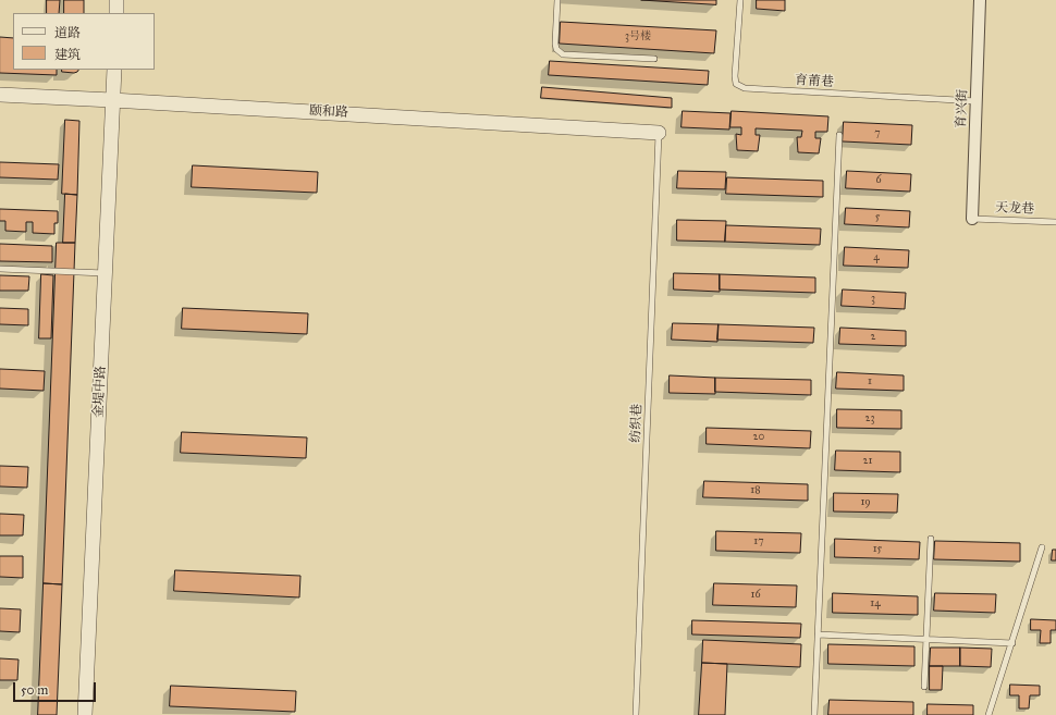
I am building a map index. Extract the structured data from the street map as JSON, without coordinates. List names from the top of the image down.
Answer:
{
  "streets": {
    "street": ["育兴街", "颐和路", "金堤中路"],
    "lane": ["育莆巷", "天龙巷", "纺织巷"]
  },
  "crossings": [
    ["育莆巷", "育兴街"],
    ["育兴街", "天龙巷"],
    ["颐和路", "金堤中路"],
    ["颐和路", "纺织巷"]
  ],
  "house_numbers": [
    "3号楼",
    "7",
    "6",
    "5",
    "4",
    "3",
    "2",
    "1",
    "23",
    "20",
    "21",
    "18",
    "19",
    "17",
    "15",
    "16",
    "14"
  ],
  "legend": ["道路", "建筑"],
  "scale_bar": "50 m"
}
